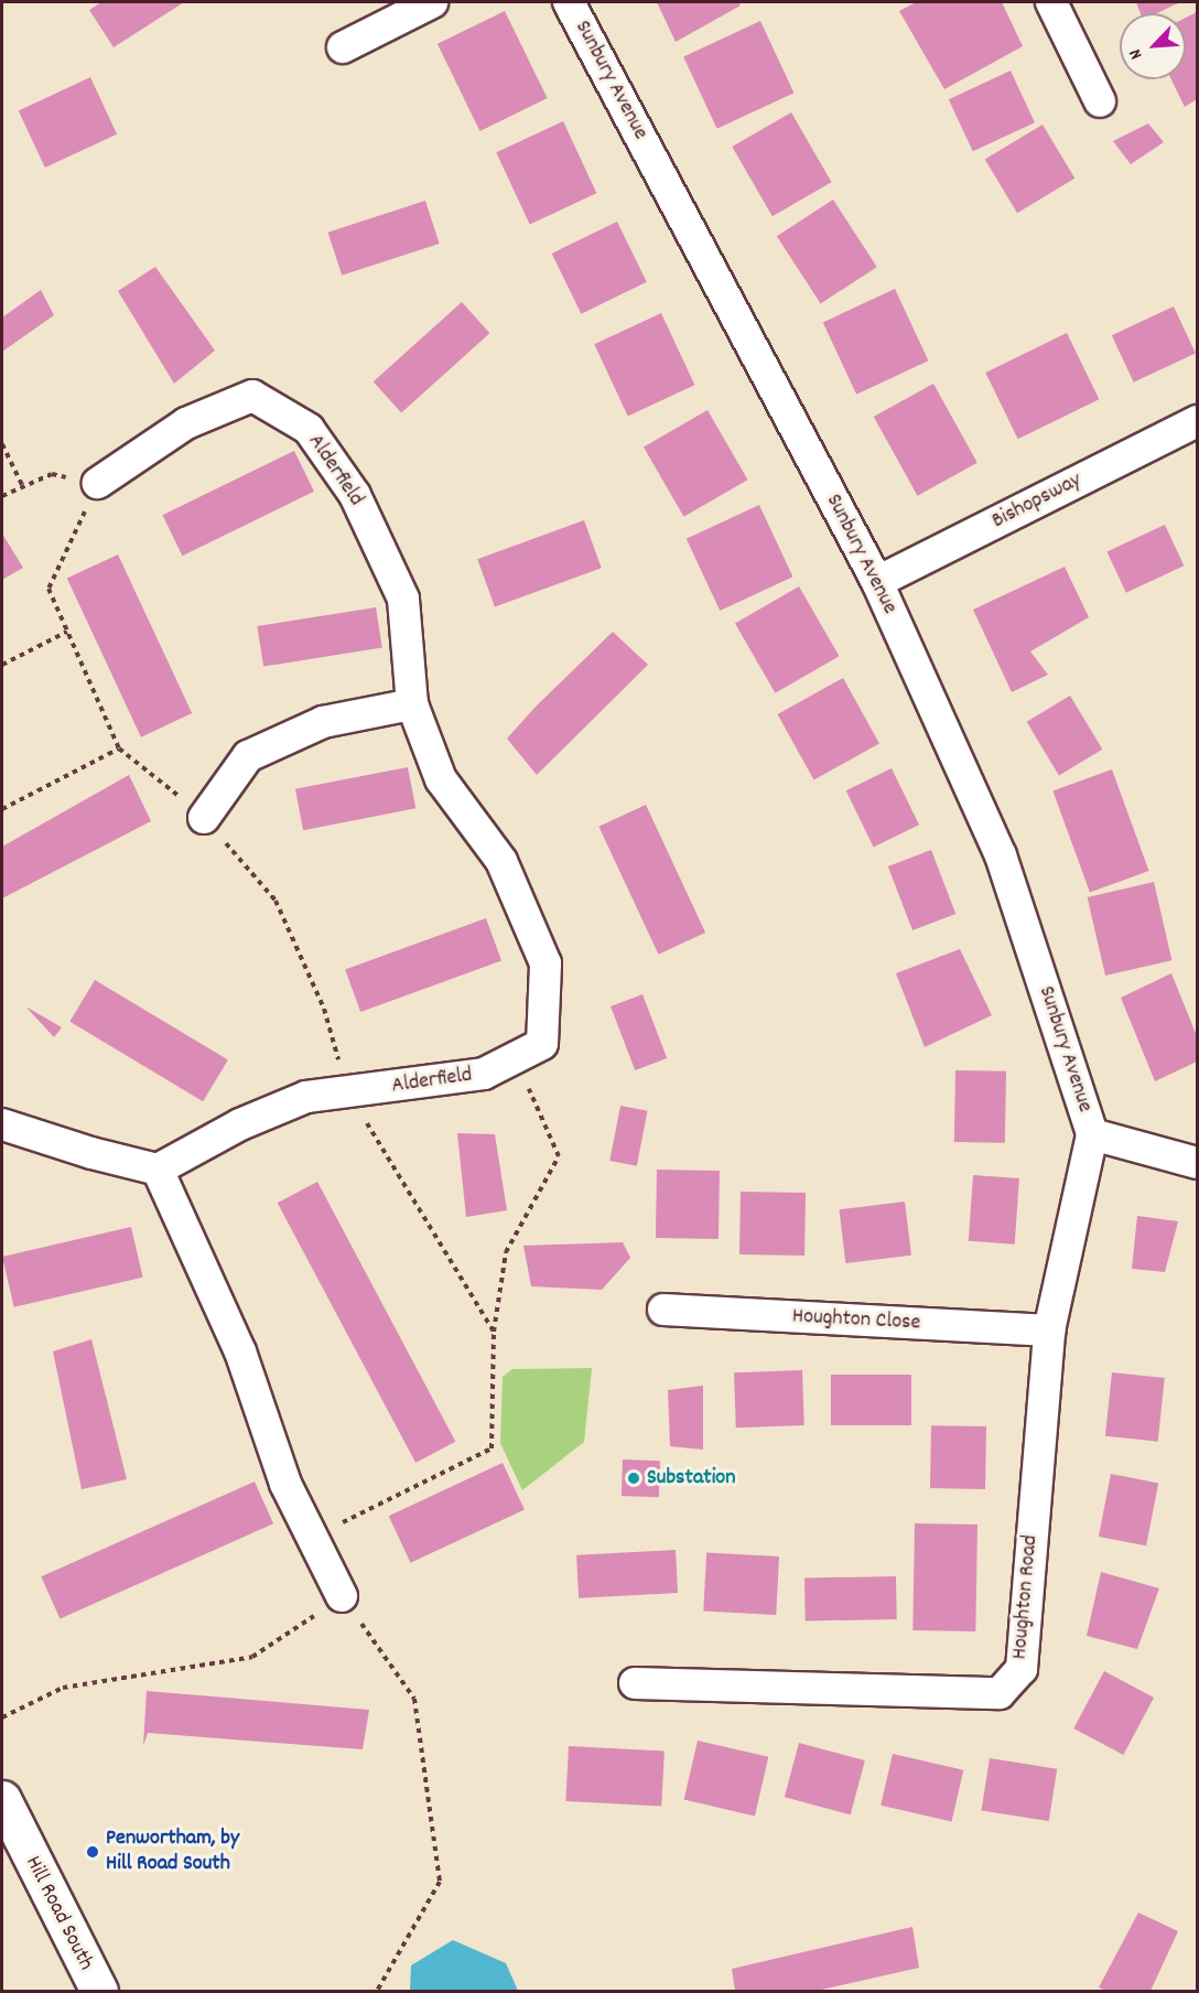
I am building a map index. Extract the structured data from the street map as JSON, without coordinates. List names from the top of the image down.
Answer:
{
  "streets": {
    "street": [
      "Sunbury Avenue",
      "Alderfield",
      "Bishopsway",
      "Houghton Close",
      "Houghton Road",
      "Hill Road South"
    ]
  },
  "crossings": [
    ["Sunbury Avenue", "Bishopsway"],
    ["Sunbury Avenue", "Houghton Road"],
    ["Houghton Close", "Houghton Road"]
  ],
  "places": ["Substation", "Penwortham, by Hill Road South"],
  "north": "bottom left"
}
